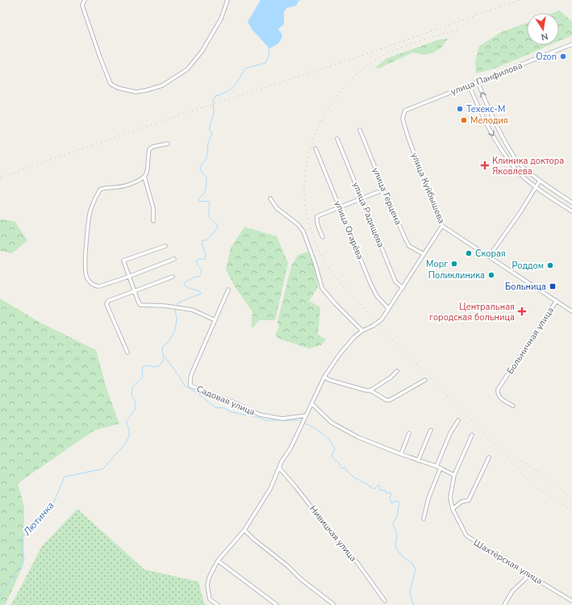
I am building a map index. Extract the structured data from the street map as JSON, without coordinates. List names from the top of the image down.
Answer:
{
  "streets": {
    "street": [
      "улица Панфилова",
      "улица Куйбышева",
      "улица Герцена",
      "улица Радищева",
      "улица Огарёва",
      "Больничная улица",
      "Садовая улица",
      "Нивицкая улица",
      "Шахтёрская улица"
    ]
  },
  "crossings": [
    ["улица Панфилова", "улица Куйбышева"],
    ["улица Куйбышева", "Больничная улица"]
  ],
  "water": ["Лютинка"],
  "places": {
    "other": [
      "Ozon",
      "Техекс-М",
      "Мелодия",
      "Скорая",
      "Морг",
      "Роддом",
      "Поликлиника"
    ],
    "health": ["Клиника доктора Яковлева", "Центральная городская больница"],
    "transit": ["Больница"]
  },
  "north": "bottom"
}
